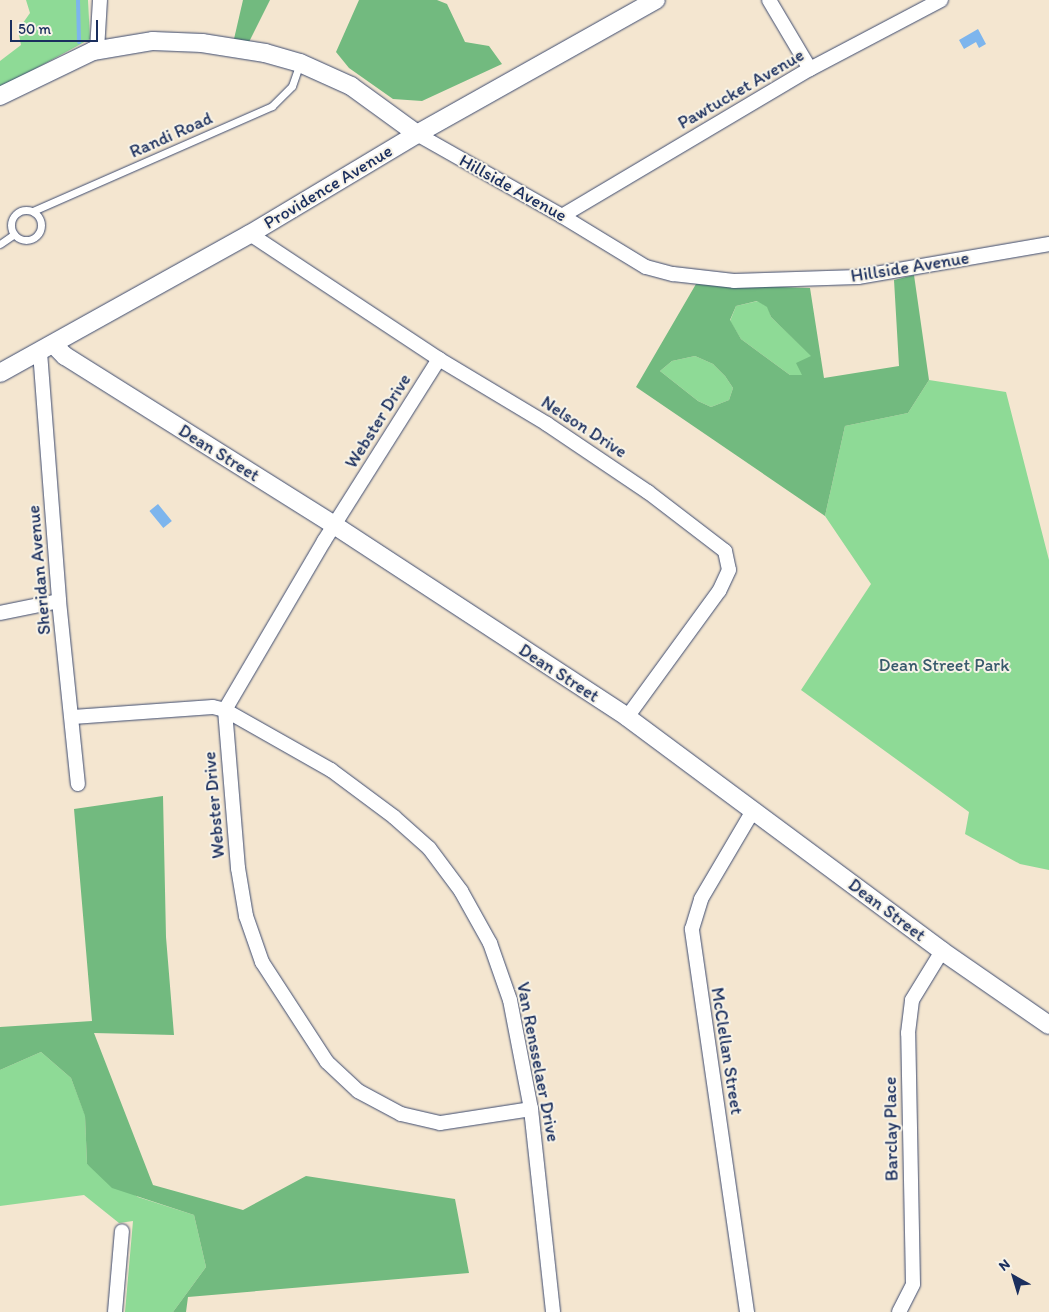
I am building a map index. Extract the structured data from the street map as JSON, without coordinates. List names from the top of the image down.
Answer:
{
  "streets": {
    "street": [
      "Pawtucket Avenue",
      "Providence Avenue",
      "Hillside Avenue",
      "Webster Drive",
      "Nelson Drive",
      "Dean Street",
      "Sheridan Avenue",
      "McClellan Street",
      "Van Rensselaer Drive",
      "Barclay Place"
    ],
    "lane": ["Randi Road"]
  },
  "crossings": [
    ["Pawtucket Avenue", "Hillside Avenue"],
    ["Randi Road", "Hillside Avenue"],
    ["Providence Avenue", "Hillside Avenue"],
    ["Providence Avenue", "Nelson Drive"],
    ["Providence Avenue", "Dean Street"],
    ["Providence Avenue", "Sheridan Avenue"],
    ["Webster Drive", "Nelson Drive"],
    ["Webster Drive", "Dean Street"],
    ["Webster Drive", "Van Rensselaer Drive"],
    ["Nelson Drive", "Dean Street"],
    ["Dean Street", "Sheridan Avenue"],
    ["Dean Street", "McClellan Street"],
    ["Dean Street", "Barclay Place"],
    ["Sheridan Avenue", "Van Rensselaer Drive"]
  ],
  "parks": ["Dean Street Park"],
  "scale_bar": "50 m",
  "north": "top left"
}
